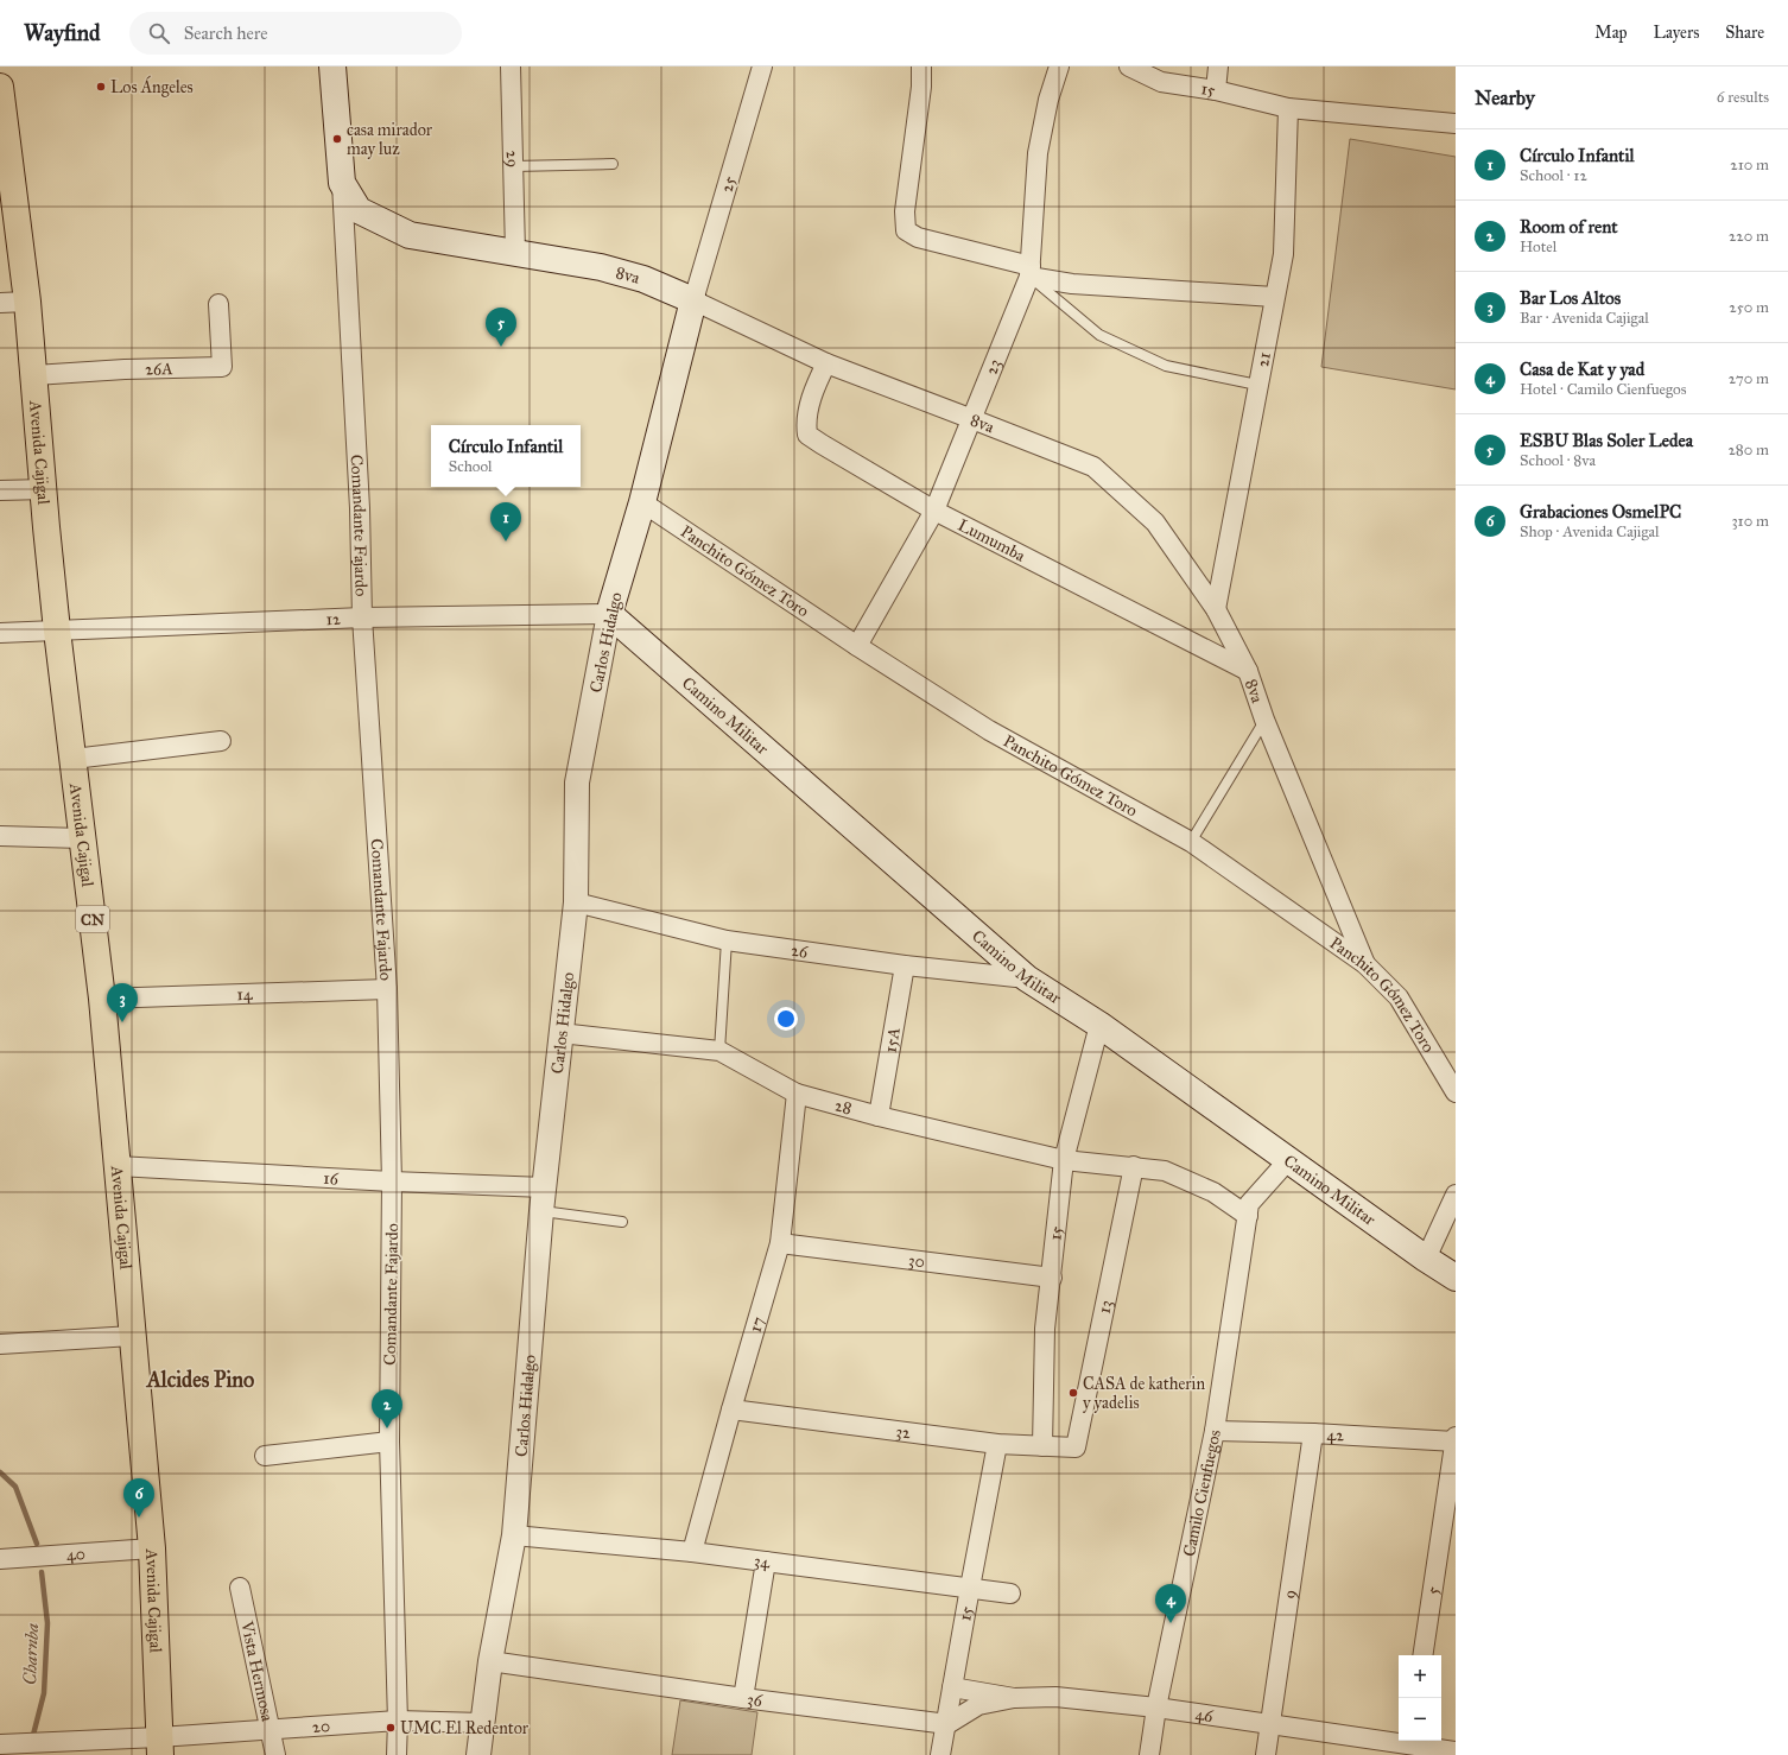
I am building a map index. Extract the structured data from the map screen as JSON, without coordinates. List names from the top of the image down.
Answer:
{
  "streets": {
    "main road": [
      "8va",
      "Avenida Cajigal",
      "Comandante Fajardo",
      "Carlos Hidalgo",
      "Camino Militar",
      "CN"
    ],
    "street": [
      "15",
      "29",
      "25",
      "21",
      "23",
      "26A",
      "Lumumba",
      "Panchito Gómez Toro",
      "12",
      "26",
      "14",
      "15A",
      "28",
      "16",
      "30",
      "13",
      "17",
      "32",
      "42",
      "Camilo Cienfuegos",
      "40",
      "34",
      "5",
      "9",
      "Vista Hermosa",
      "36",
      "46",
      "20"
    ]
  },
  "crossings": [
    ["15", "21"],
    ["15", "Camino Militar"],
    ["15", "28"],
    ["15", "30"],
    ["15", "32"],
    ["15", "34"],
    ["15", "36"],
    ["15", "46"],
    ["29", "8va"],
    ["25", "8va"],
    ["25", "Carlos Hidalgo"],
    ["8va", "21"],
    ["8va", "23"],
    ["8va", "Comandante Fajardo"],
    ["8va", "Lumumba"],
    ["8va", "Panchito Gómez Toro"],
    ["8va", "Carlos Hidalgo"],
    ["23", "Lumumba"],
    ["23", "Panchito Gómez Toro"],
    ["26A", "Avenida Cajigal"],
    ["Avenida Cajigal", "12"],
    ["Avenida Cajigal", "14"],
    ["Avenida Cajigal", "16"],
    ["Avenida Cajigal", "40"],
    ["Avenida Cajigal", "20"],
    ["Comandante Fajardo", "12"],
    ["Comandante Fajardo", "14"],
    ["Comandante Fajardo", "16"],
    ["Comandante Fajardo", "20"],
    ["Panchito Gómez Toro", "Carlos Hidalgo"],
    ["12", "Carlos Hidalgo"],
    ["12", "Camino Militar"],
    ["Carlos Hidalgo", "Camino Militar"],
    ["Carlos Hidalgo", "26"],
    ["Carlos Hidalgo", "28"],
    ["Carlos Hidalgo", "16"],
    ["Carlos Hidalgo", "34"],
    ["Carlos Hidalgo", "36"],
    ["Carlos Hidalgo", "20"],
    ["Camino Militar", "26"],
    ["Camino Militar", "Camilo Cienfuegos"],
    ["26", "15A"],
    ["15A", "28"],
    ["28", "13"],
    ["28", "17"],
    ["28", "Camilo Cienfuegos"],
    ["30", "17"],
    ["13", "32"],
    ["17", "32"],
    ["17", "34"],
    ["42", "Camilo Cienfuegos"],
    ["42", "5"],
    ["42", "9"],
    ["Camilo Cienfuegos", "46"],
    ["9", "46"],
    ["Vista Hermosa", "20"]
  ],
  "districts": ["Alcides Pino"],
  "water": ["Charnba"],
  "places": [
    "Los Ángeles",
    "casa mirador may luz",
    "CASA de katherin y yadelis",
    "UMC El Redentor"
  ],
  "page": {
    "header": "Wayfind",
    "search": "Search here",
    "nav": ["Map", "Layers", "Share"],
    "heading": ["Nearby", "6 results"],
    "list": [
      {
        "mark": "1",
        "name": "Círculo Infantil",
        "note": "School · 12",
        "value": "210 m"
      },
      {
        "mark": "2",
        "name": "Room of rent",
        "note": "Hotel",
        "value": "220 m"
      },
      {
        "mark": "3",
        "name": "Bar Los Altos",
        "note": "Bar · Avenida Cajigal",
        "value": "250 m"
      },
      {
        "mark": "4",
        "name": "Casa de Kat y yad",
        "note": "Hotel · Camilo Cienfuegos",
        "value": "270 m"
      },
      {
        "mark": "5",
        "name": "ESBU Blas Soler Ledea",
        "note": "School · 8va",
        "value": "280 m"
      },
      {
        "mark": "6",
        "name": "Grabaciones OsmelPC",
        "note": "Shop · Avenida Cajigal",
        "value": "310 m"
      }
    ],
    "pins": [
      "5",
      "1",
      "3",
      "2",
      "6",
      "4"
    ],
    "popup": ["Círculo Infantil", "School"],
    "map_buttons": ["+", "−"]
  }
}
